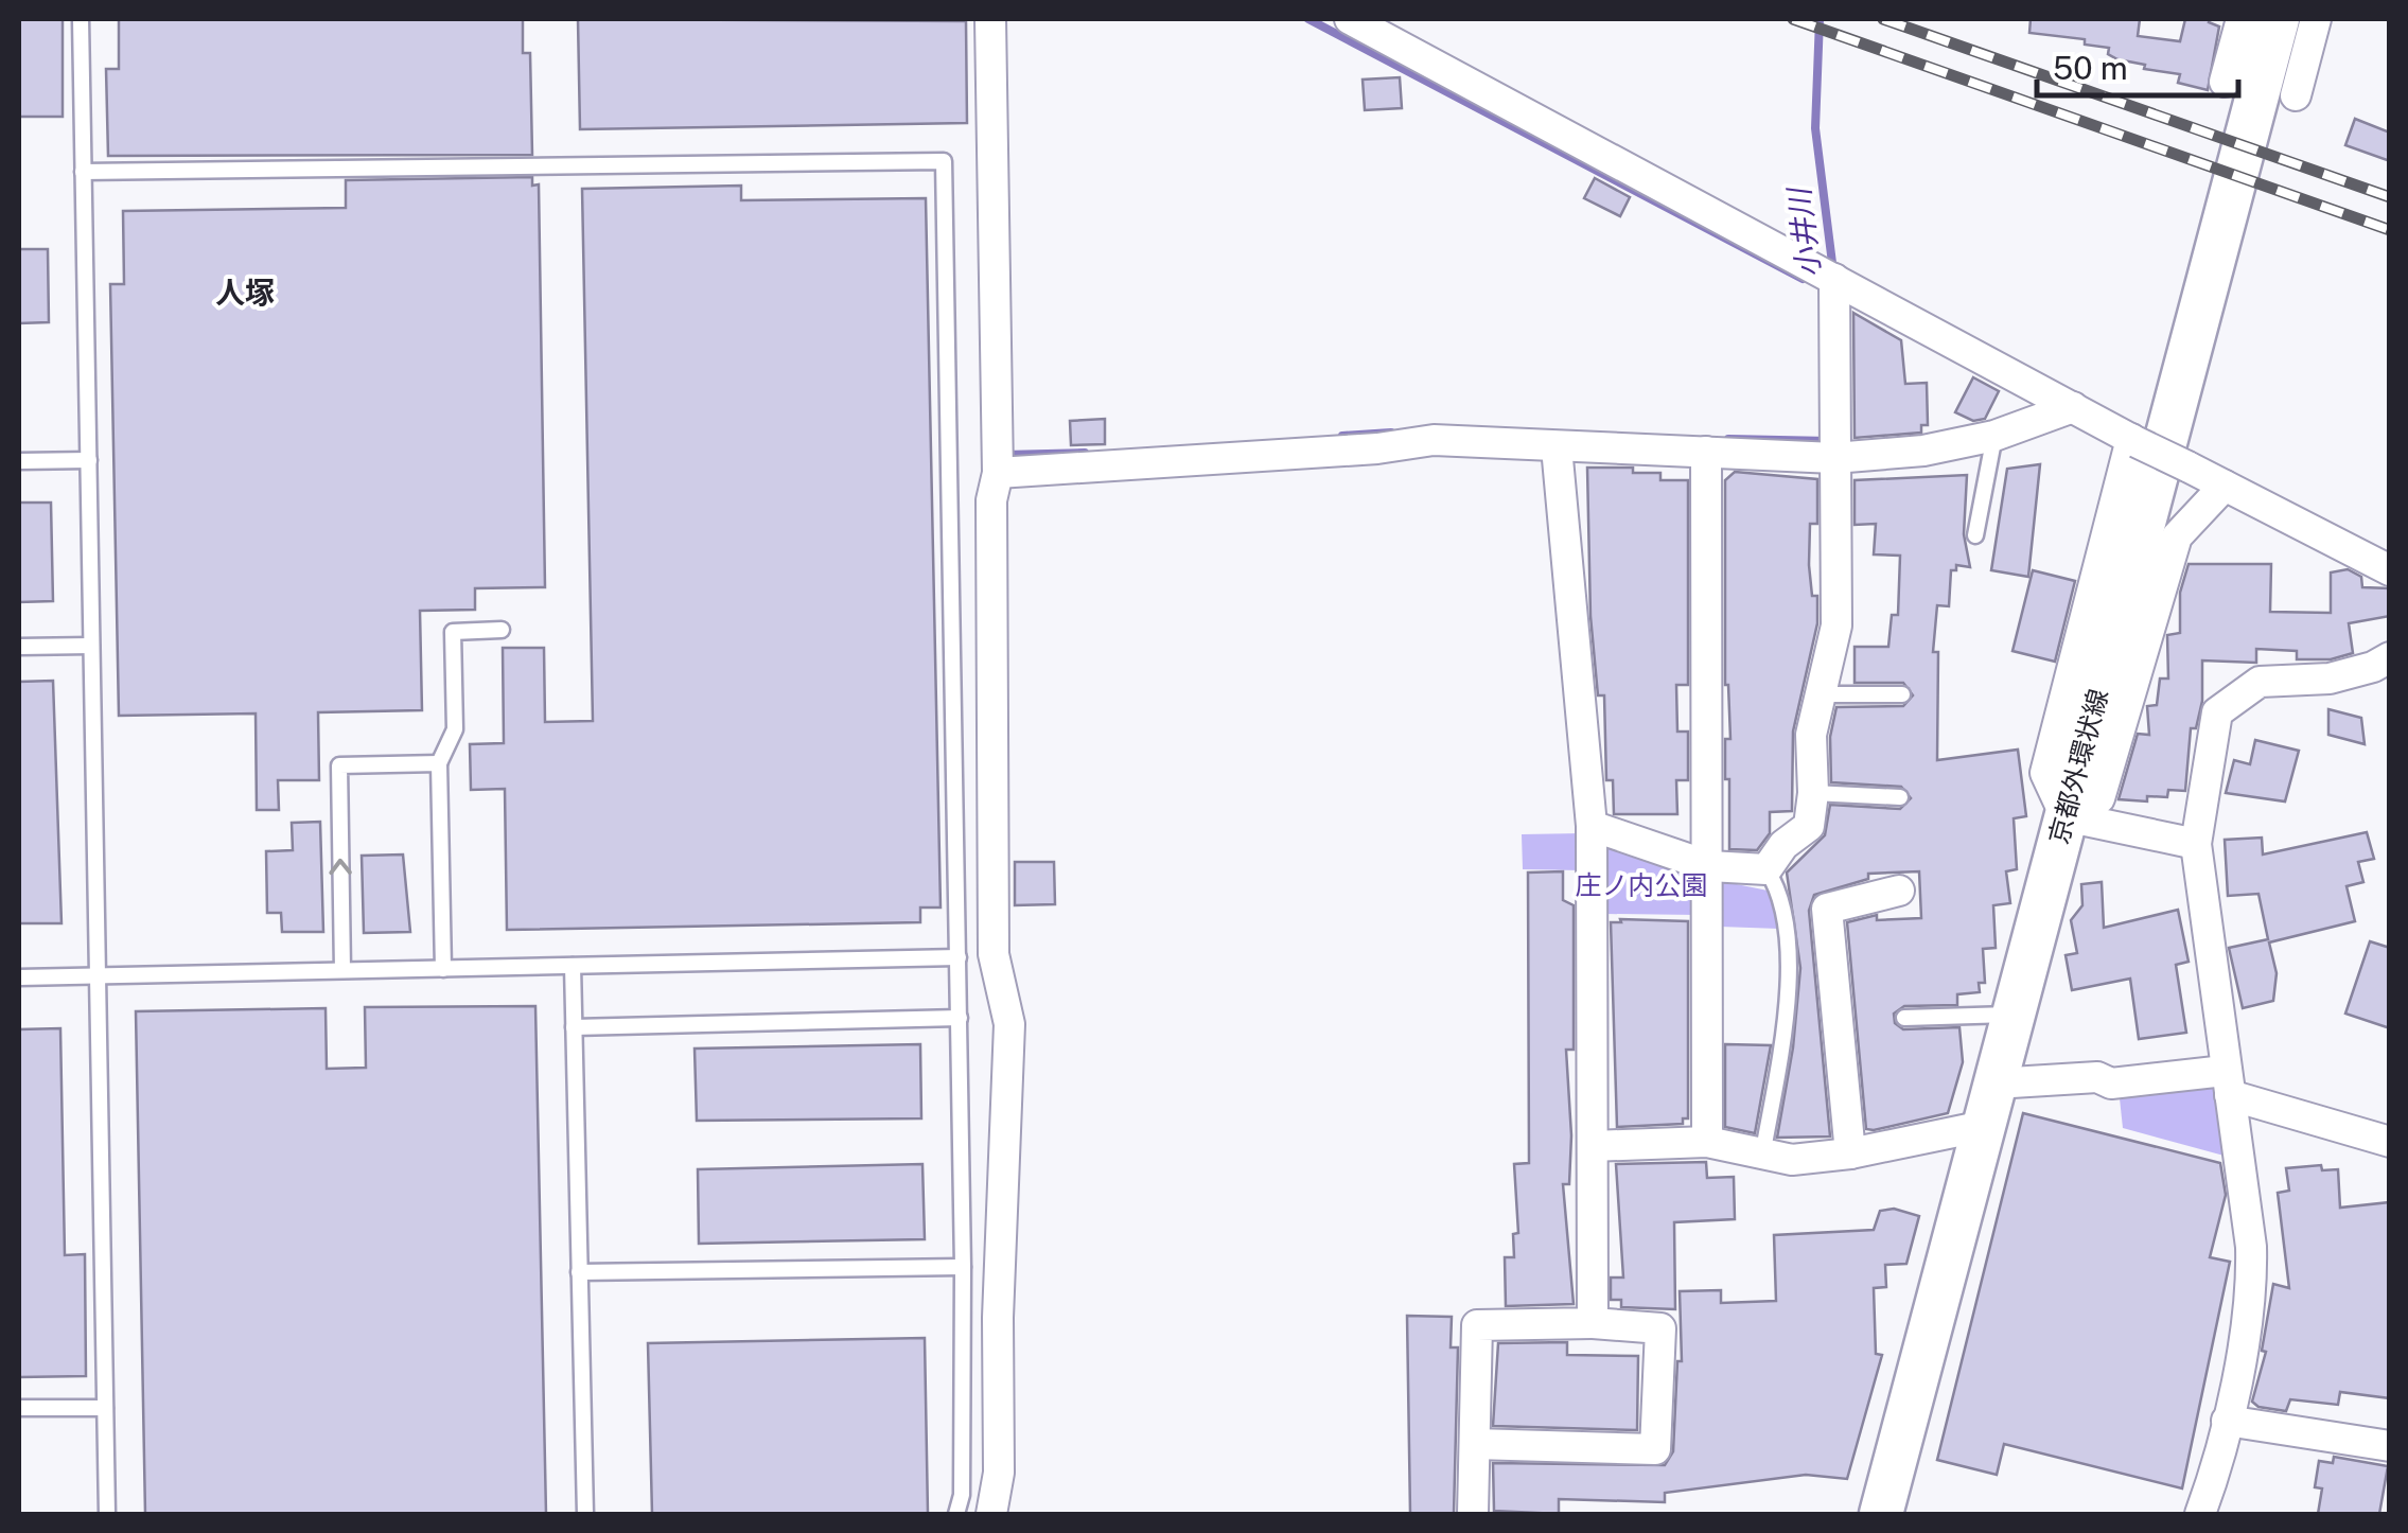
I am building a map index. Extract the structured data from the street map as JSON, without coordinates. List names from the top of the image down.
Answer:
{
  "streets": {
    "main road": ["京都外環状線"]
  },
  "districts": ["人塚"],
  "water": ["小井川"],
  "parks": ["庄ノ内公園"],
  "scale_bar": "50 m"
}
